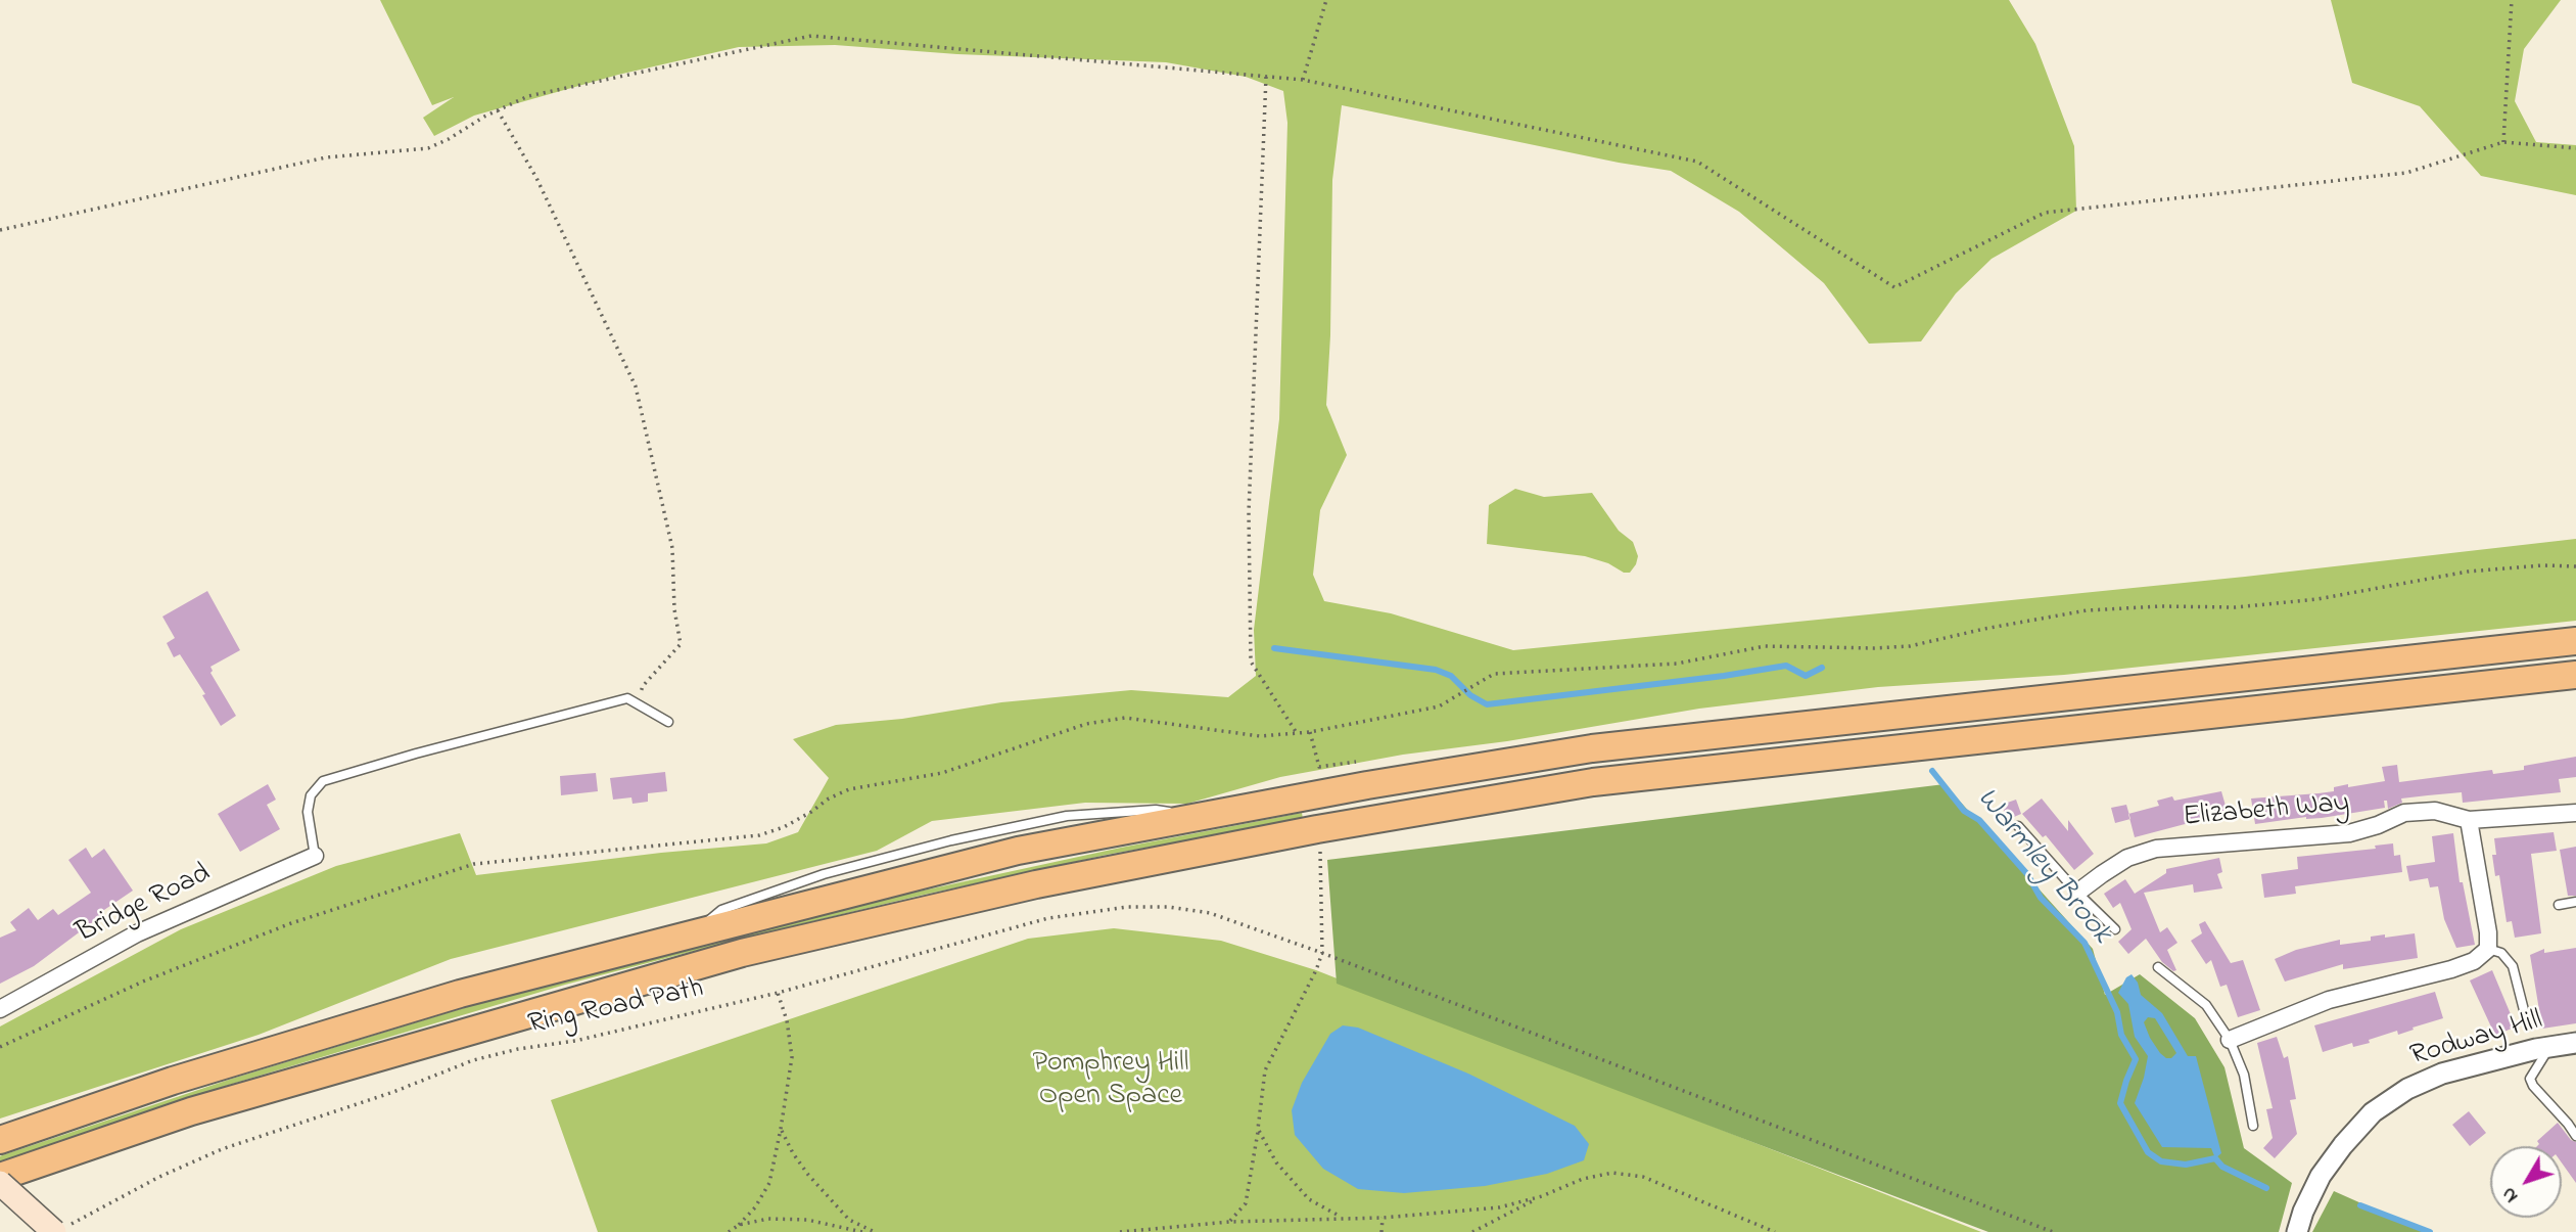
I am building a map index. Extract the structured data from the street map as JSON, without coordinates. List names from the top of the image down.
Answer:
{
  "streets": {
    "street": ["Elizabeth Way", "Bridge Road", "Rodway Hill"],
    "path": ["Ring Road Path"]
  },
  "water": ["Warmley Brook"],
  "parks": ["Pomphrey Hill Open Space"],
  "north": "bottom left"
}
